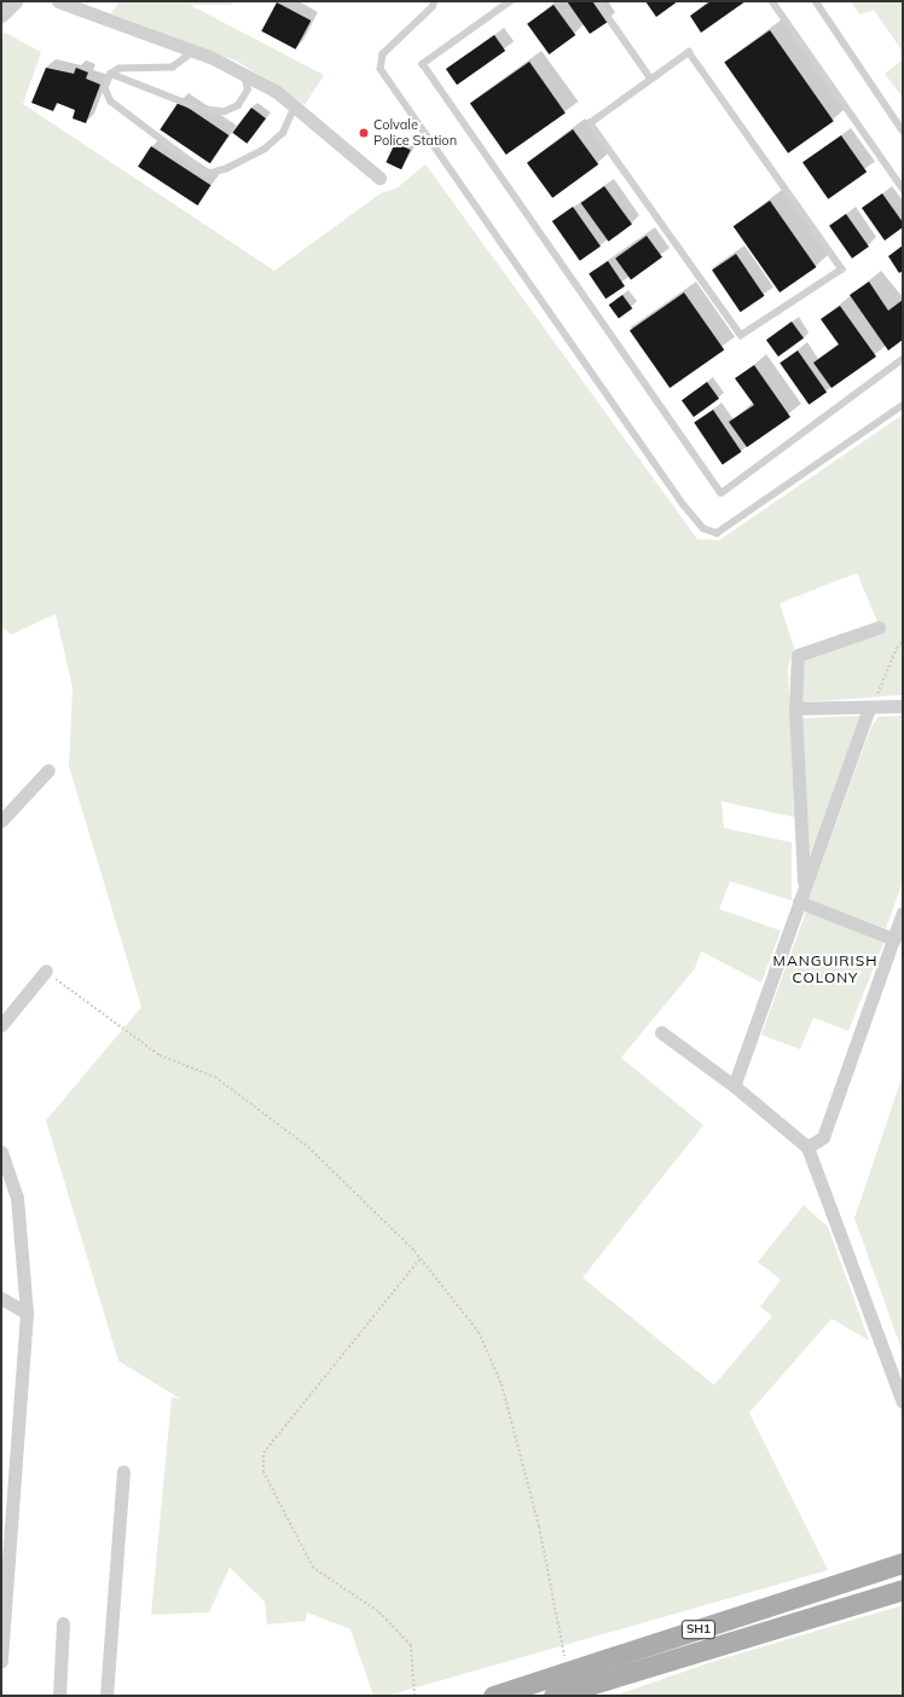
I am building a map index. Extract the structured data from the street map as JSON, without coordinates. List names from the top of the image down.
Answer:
{
  "streets": {
    "main road": ["SH1"]
  },
  "districts": ["MANGUIRISH COLONY"],
  "places": ["Colvale Police Station"]
}
